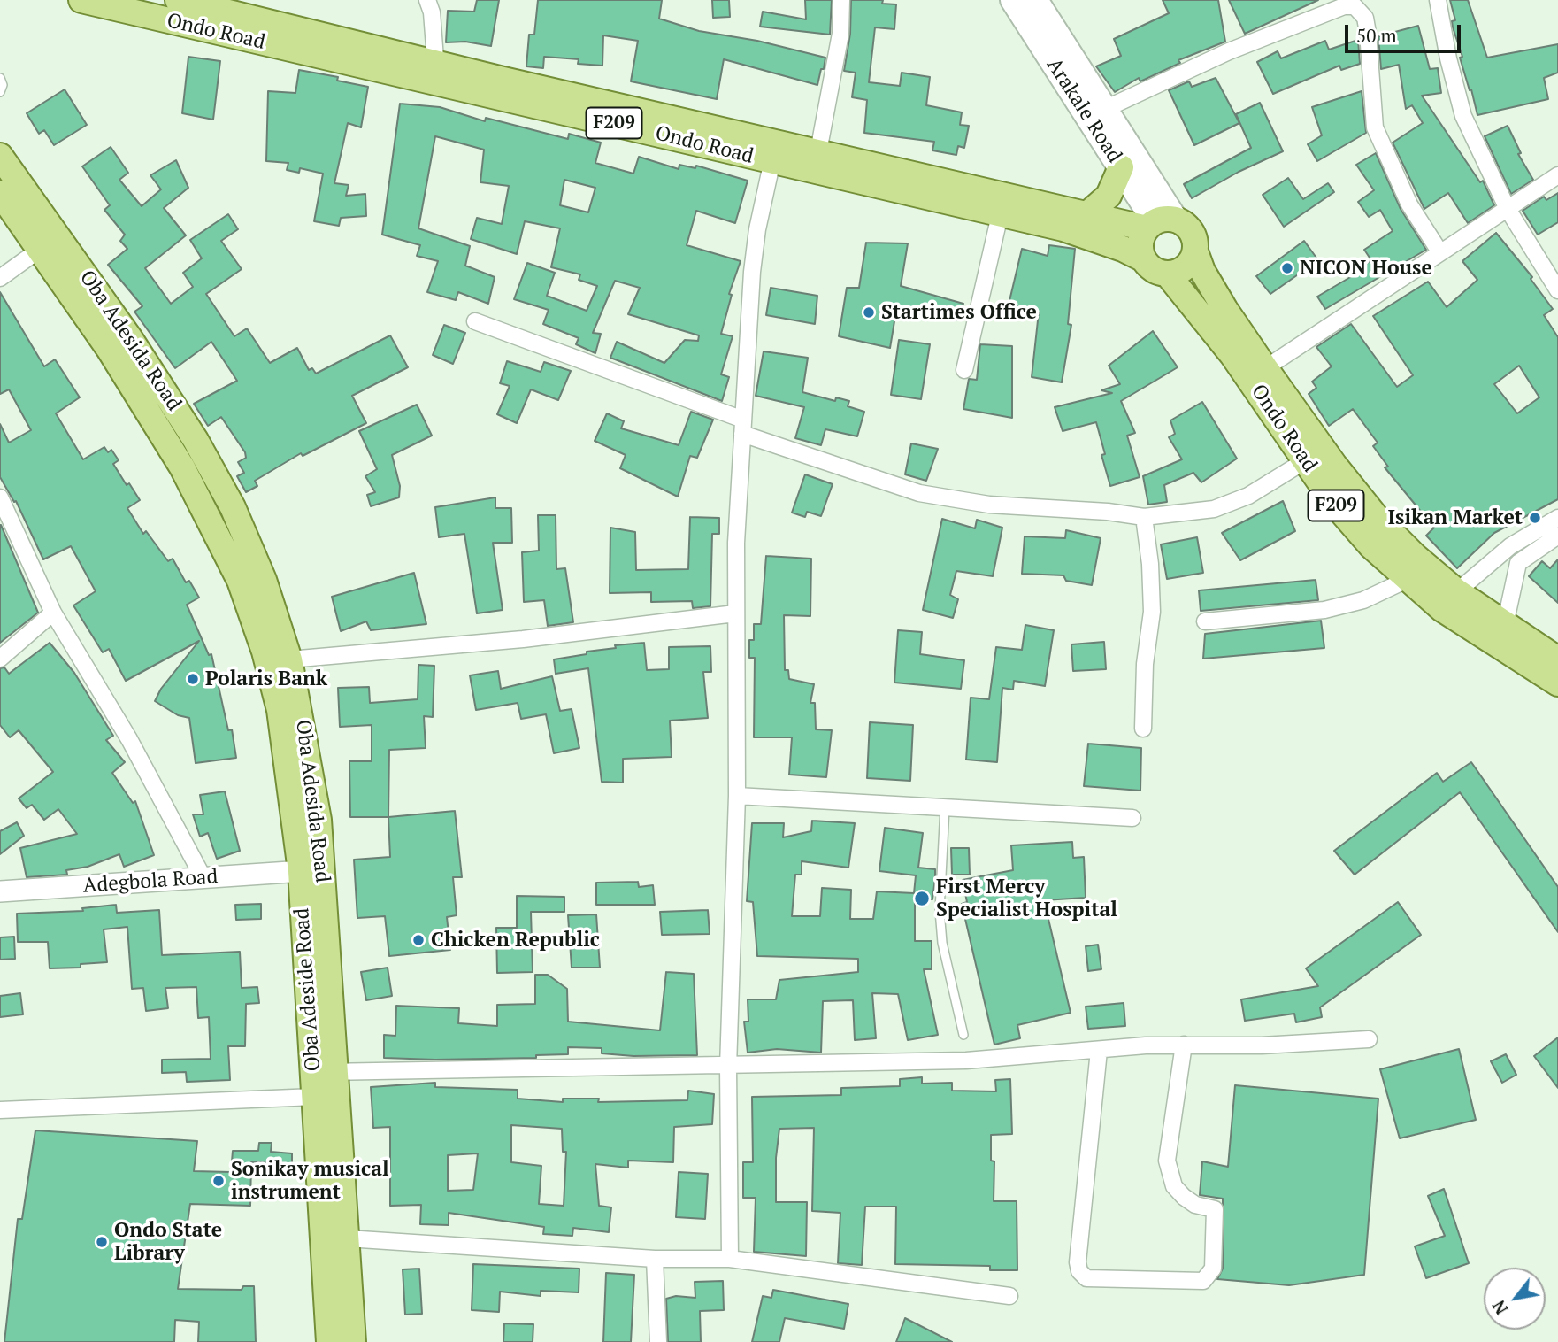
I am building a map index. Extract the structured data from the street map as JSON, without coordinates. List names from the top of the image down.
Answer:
{
  "streets": {
    "main road": [
      "Ondo Road",
      "Arakale Road",
      "F209",
      "Oba Adesida Road",
      "Oba Adeside Road"
    ],
    "street": ["Adegbola Road"]
  },
  "crossings": [
    ["Ondo Road", "Arakale Road"],
    ["Ondo Road", "F209"],
    ["Arakale Road", "F209"],
    ["Oba Adesida Road", "Adegbola Road"],
    ["Oba Adesida Road", "Oba Adeside Road"]
  ],
  "places": [
    "NICON House",
    "Startimes Office",
    "Isikan Market",
    "Polaris Bank",
    "First Mercy Specialist Hospital",
    "Chicken Republic",
    "Sonikay musical instrument",
    "Ondo State Library"
  ],
  "scale_bar": "50 m",
  "north": "bottom left"
}
